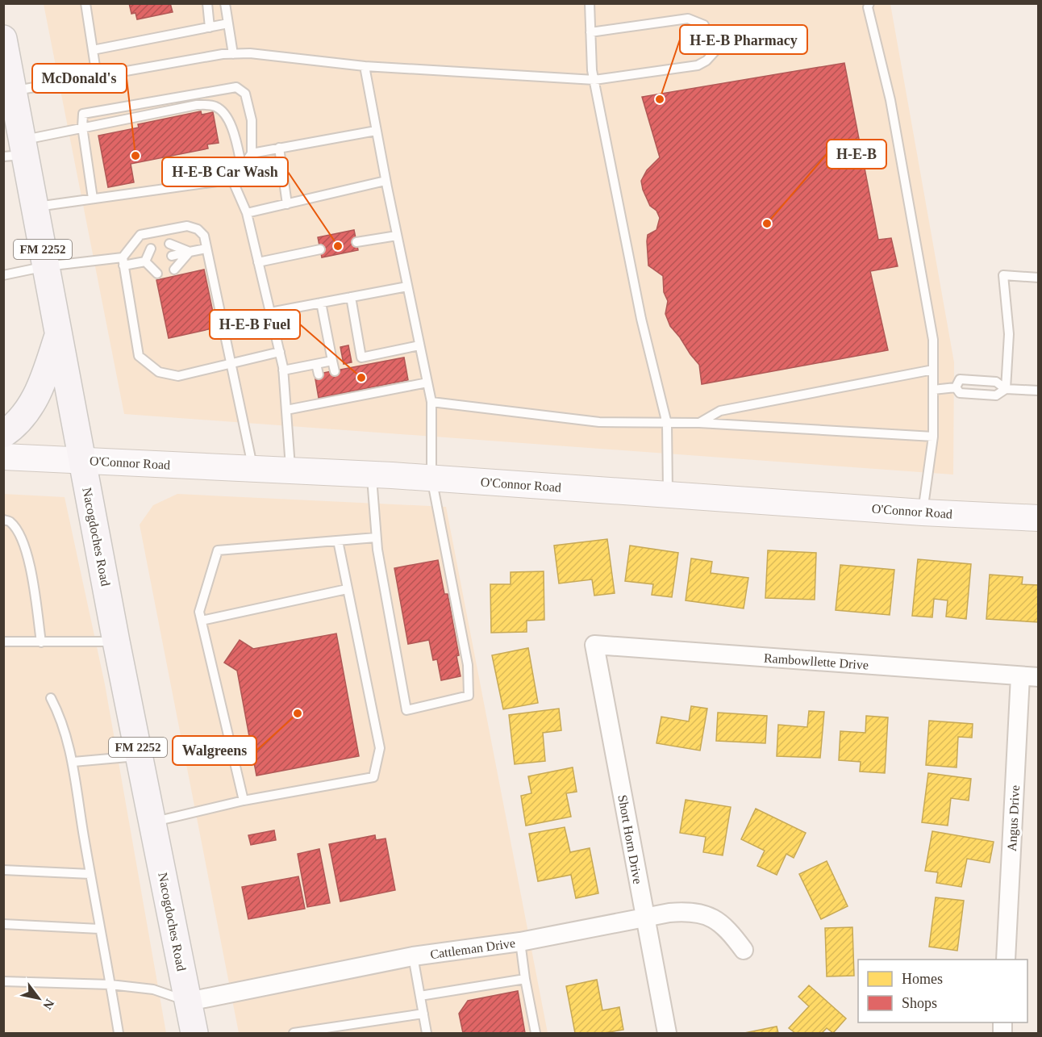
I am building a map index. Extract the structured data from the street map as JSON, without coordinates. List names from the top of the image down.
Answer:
{
  "streets": {
    "main road": ["FM 2252", "O'Connor Road", "Nacogdoches Road"],
    "street": [
      "Rambowllette Drive",
      "Angus Drive",
      "Short Horn Drive",
      "Cattleman Drive"
    ]
  },
  "crossings": [
    ["O'Connor Road", "Nacogdoches Road"],
    ["Nacogdoches Road", "Cattleman Drive"],
    ["Rambowllette Drive", "Angus Drive"],
    ["Rambowllette Drive", "Short Horn Drive"],
    ["Short Horn Drive", "Cattleman Drive"]
  ],
  "places": [
    "H-E-B Pharmacy",
    "McDonald's",
    "H-E-B",
    "H-E-B Car Wash",
    "H-E-B Fuel",
    "Walgreens"
  ],
  "legend": ["Homes", "Shops"],
  "north": "bottom right"
}
